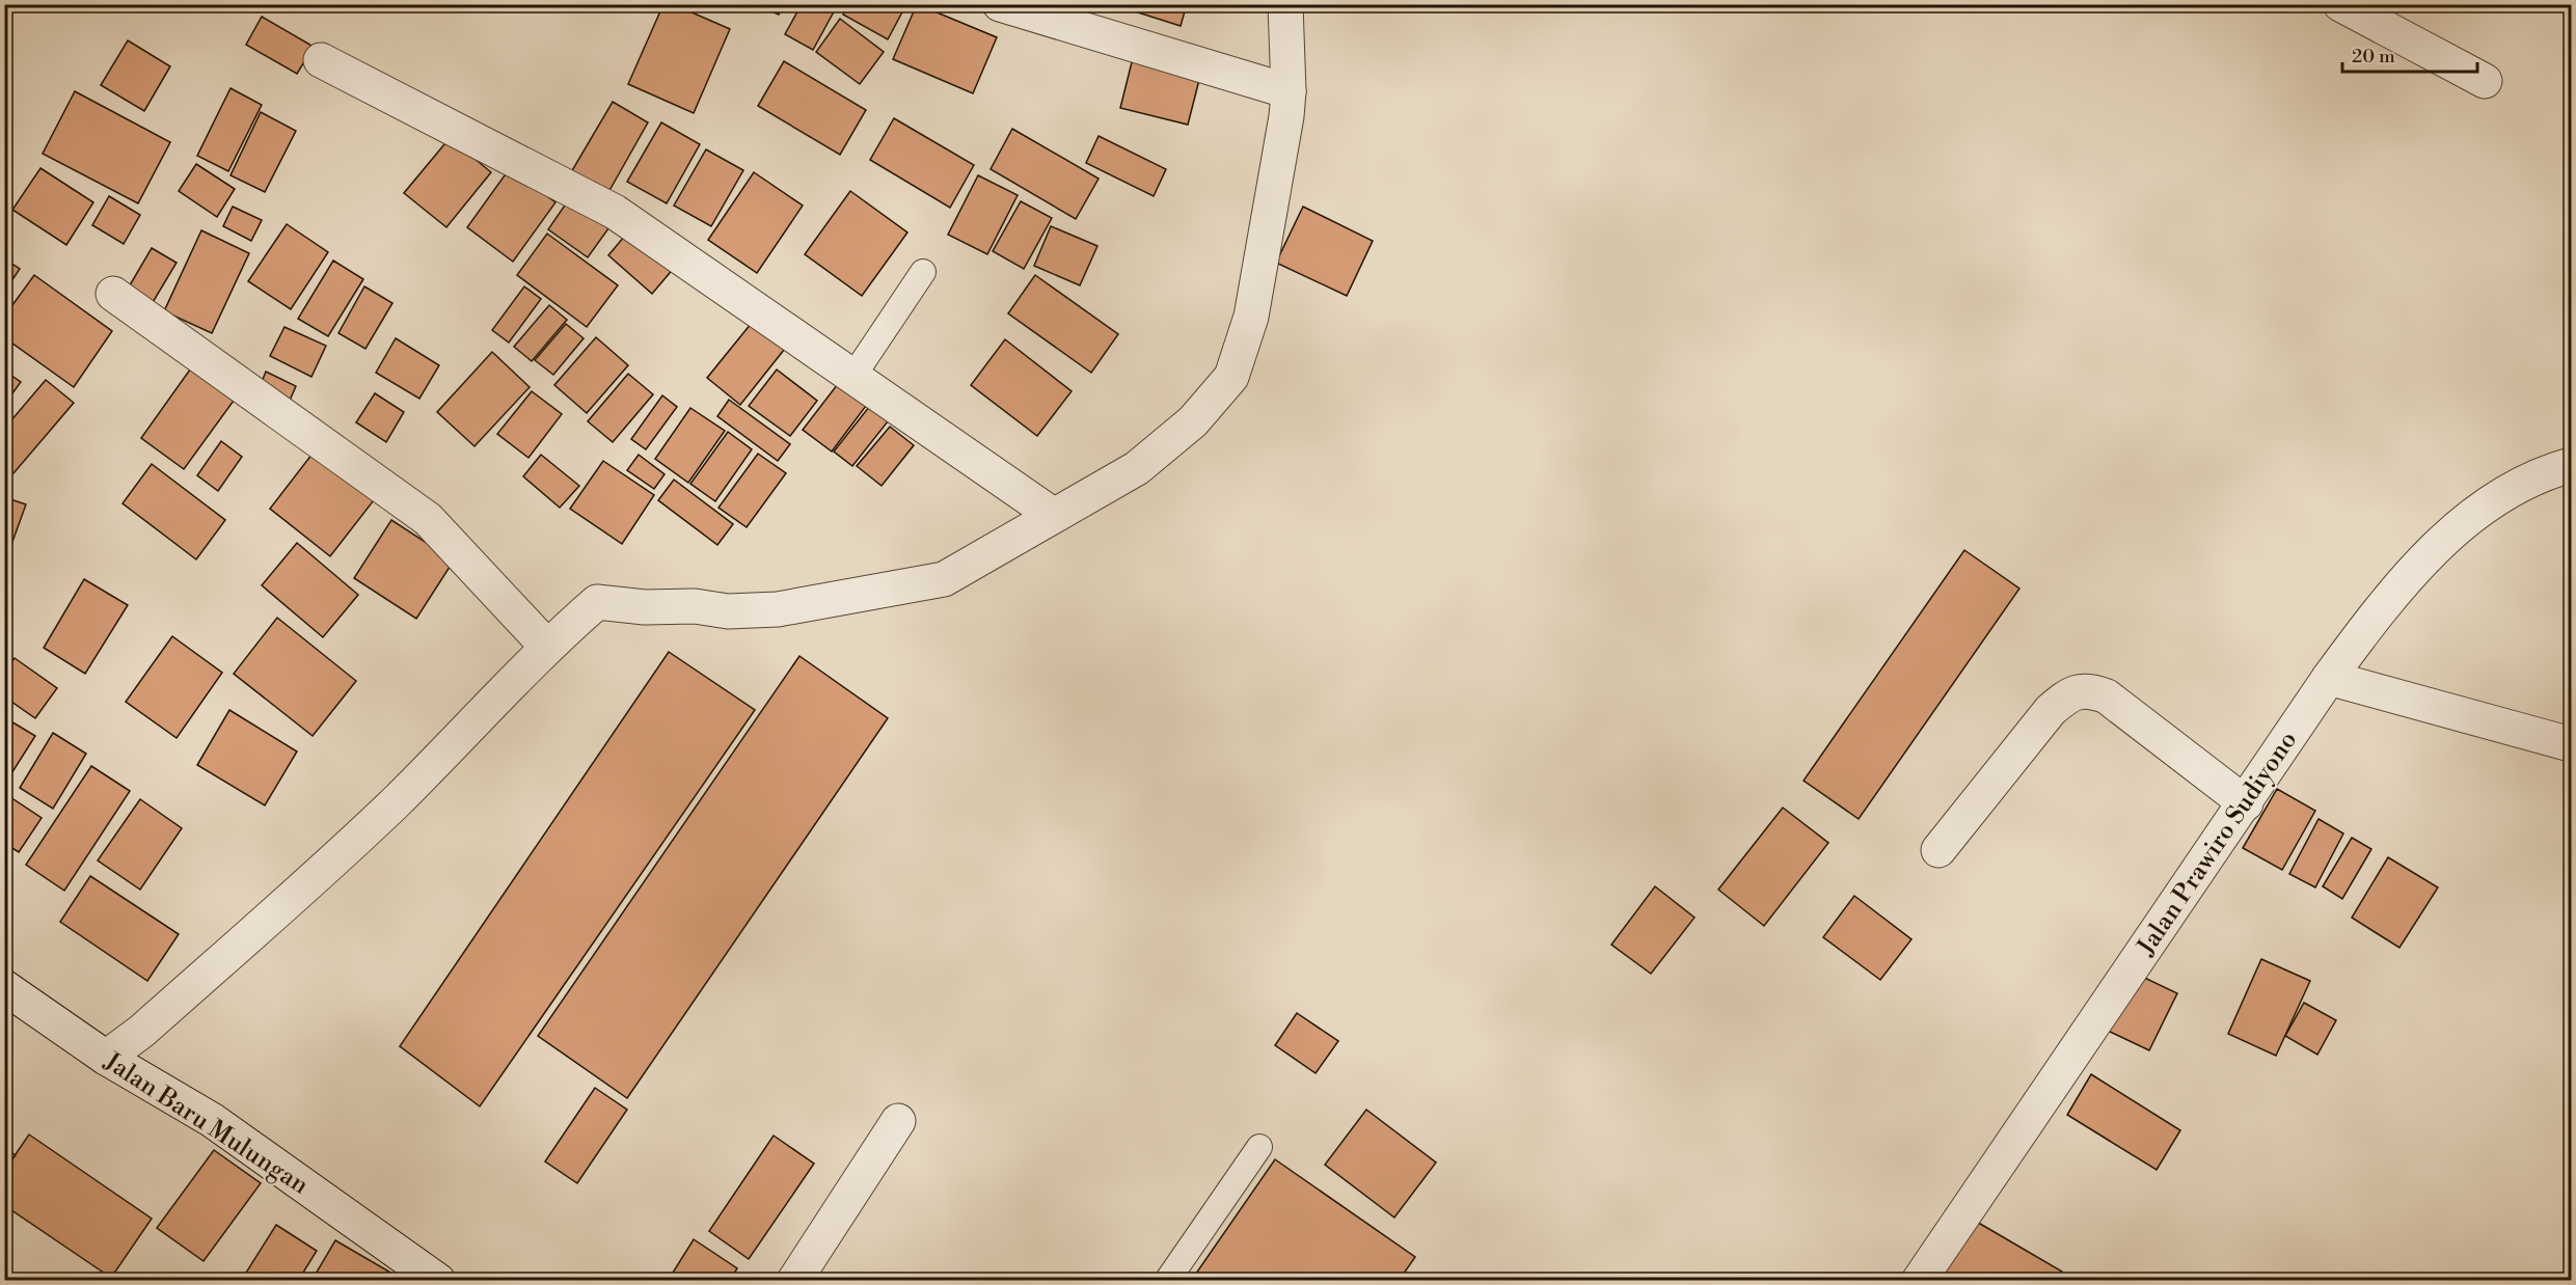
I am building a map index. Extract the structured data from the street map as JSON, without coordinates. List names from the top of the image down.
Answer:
{
  "streets": {
    "street": ["Jalan Prawiro Sudiyono", "Jalan Baru Mulungan"]
  },
  "scale_bar": "20 m"
}
